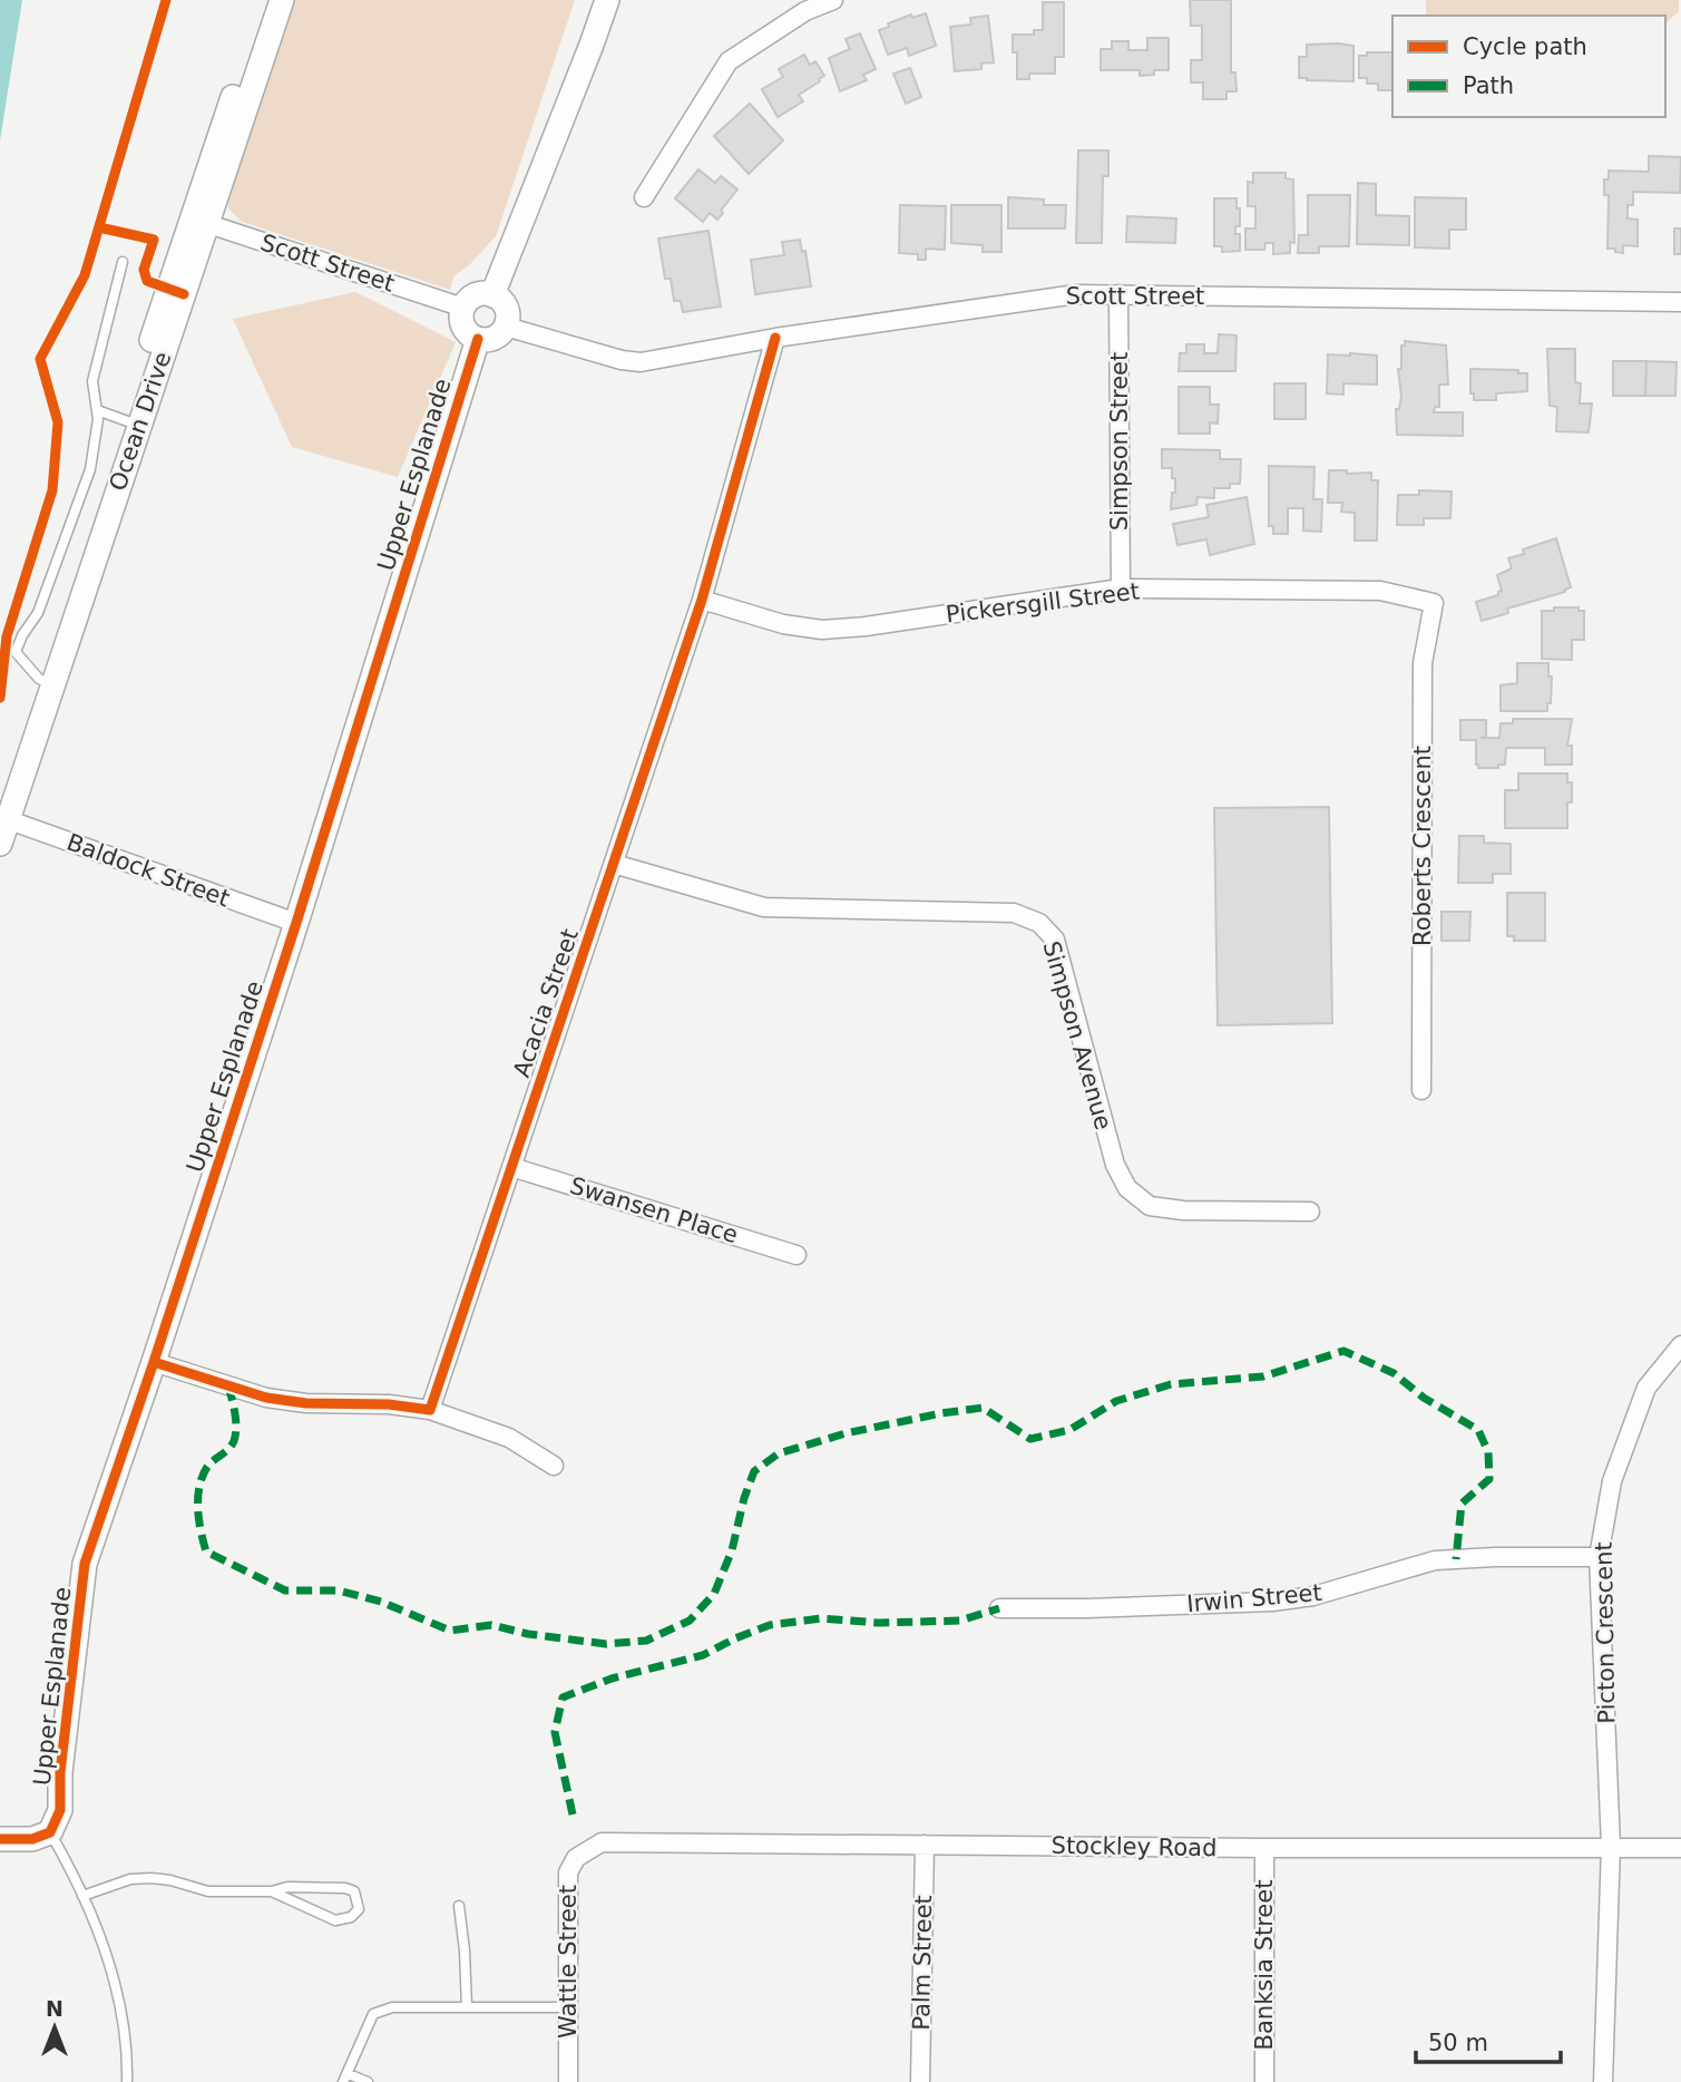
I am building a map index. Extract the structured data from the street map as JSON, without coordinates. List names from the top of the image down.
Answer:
{
  "streets": {
    "street": [
      "Scott Street",
      "Ocean Drive",
      "Simpson Street",
      "Upper Esplanade",
      "Pickersgill Street",
      "Roberts Crescent",
      "Baldock Street",
      "Acacia Street",
      "Simpson Avenue",
      "Swansen Place",
      "Irwin Street",
      "Picton Crescent",
      "Stockley Road",
      "Wattle Street",
      "Palm Street",
      "Banksia Street"
    ]
  },
  "crossings": [
    ["Scott Street", "Ocean Drive"],
    ["Scott Street", "Simpson Street"],
    ["Scott Street", "Upper Esplanade"],
    ["Scott Street", "Acacia Street"],
    ["Ocean Drive", "Baldock Street"],
    ["Simpson Street", "Pickersgill Street"],
    ["Upper Esplanade", "Baldock Street"],
    ["Pickersgill Street", "Roberts Crescent"],
    ["Pickersgill Street", "Acacia Street"],
    ["Acacia Street", "Simpson Avenue"],
    ["Acacia Street", "Swansen Place"],
    ["Irwin Street", "Picton Crescent"],
    ["Picton Crescent", "Stockley Road"],
    ["Stockley Road", "Wattle Street"],
    ["Stockley Road", "Palm Street"],
    ["Stockley Road", "Banksia Street"]
  ],
  "legend": ["Cycle path", "Path"],
  "scale_bar": "50 m",
  "north": "top"
}
